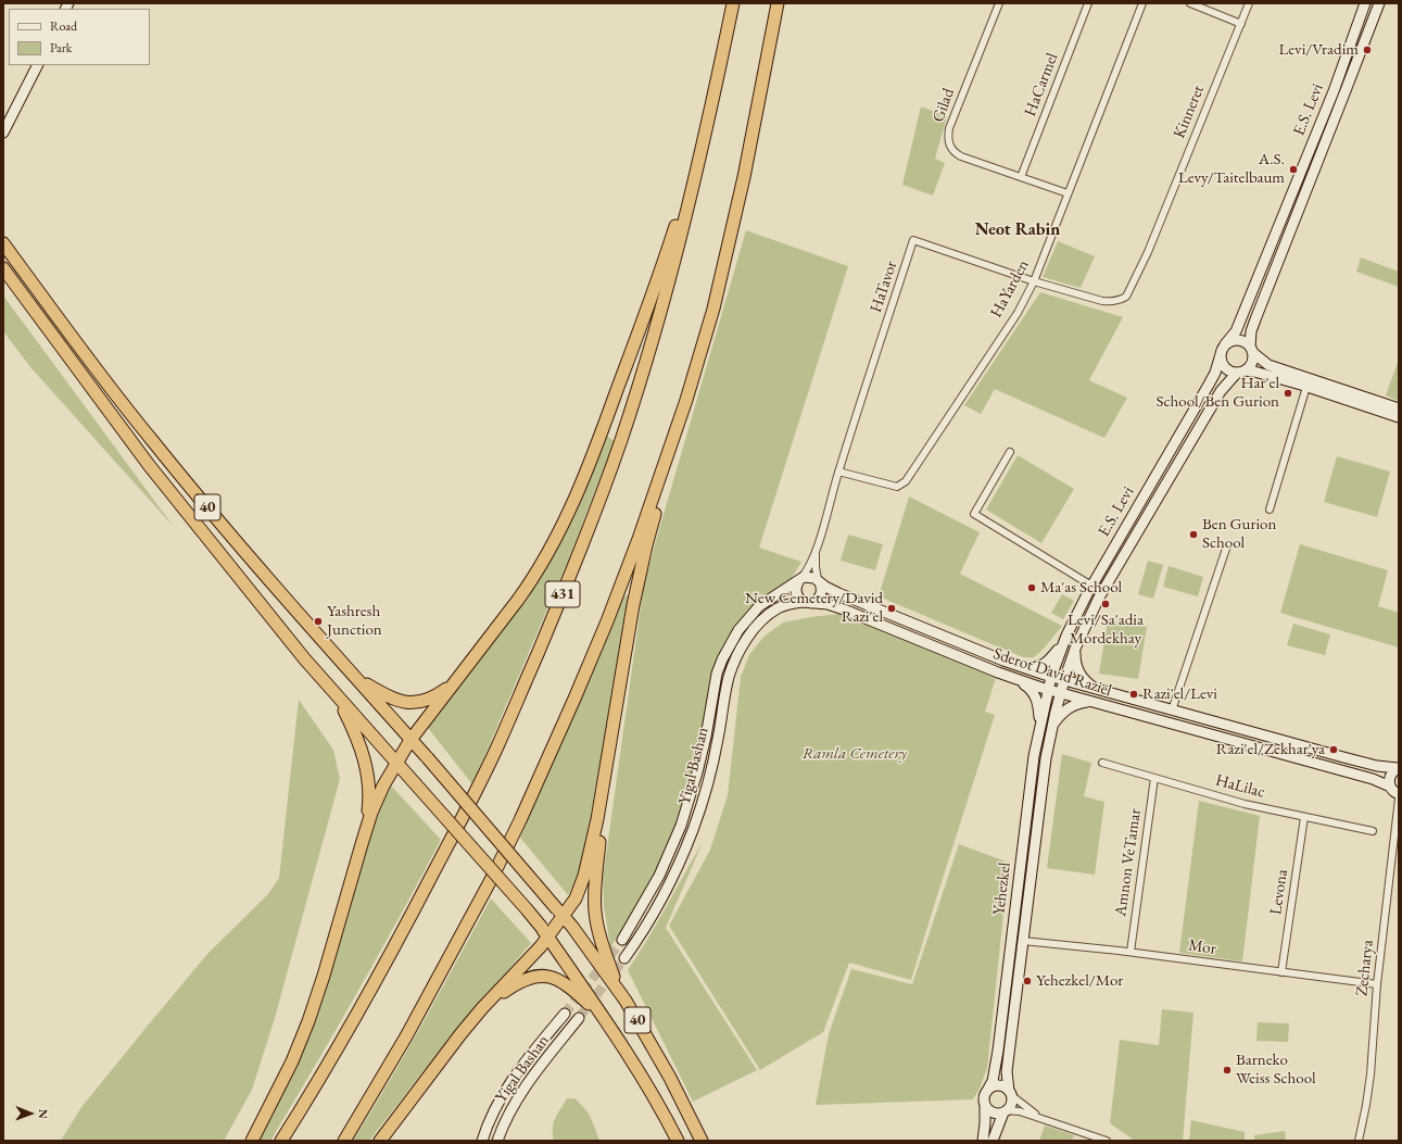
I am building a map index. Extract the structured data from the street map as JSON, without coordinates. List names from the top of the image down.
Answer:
{
  "streets": {
    "highway": ["40", "431"],
    "main road": [
      "E.S. Levi",
      "Sderot David Raziel",
      "Yigal Bashan",
      "Yehezkel"
    ],
    "street": [
      "HaCarmel",
      "Gilad",
      "Kinneret",
      "HaTavor",
      "HaYarden",
      "HaLilac",
      "Amnon VeTamar",
      "Levona",
      "Mor",
      "Zecharya"
    ]
  },
  "crossings": [
    ["HaCarmel", "Gilad"],
    ["Gilad", "HaYarden"],
    ["E.S. Levi", "Sderot David Raziel"],
    ["E.S. Levi", "Yehezkel"],
    ["Kinneret", "HaTavor"],
    ["HaTavor", "HaYarden"],
    ["HaTavor", "Sderot David Raziel"],
    ["HaTavor", "Yigal Bashan"],
    ["Sderot David Raziel", "Yigal Bashan"],
    ["Sderot David Raziel", "Yehezkel"],
    ["HaLilac", "Amnon VeTamar"],
    ["HaLilac", "Levona"],
    ["Amnon VeTamar", "Mor"],
    ["Yehezkel", "Mor"],
    ["Levona", "Mor"],
    ["Mor", "Zecharya"]
  ],
  "districts": ["Neot Rabin"],
  "parks": ["Ramla Cemetery"],
  "places": [
    "Levi/Vradim",
    "A.S. Levy/Taitelbaum",
    "Har'el School/Ben Gurion",
    "Ben Gurion School",
    "Ma'as School",
    "Levi/Sa'adia Mordekhay",
    "New Cemetery/David Razi'el",
    "Yashresh Junction",
    "Razi'el/Levi",
    "Razi'el/Zekhar'ya",
    "Yehezkel/Mor",
    "Barneko Weiss School"
  ],
  "legend": ["Road", "Park"],
  "north": "right"
}
